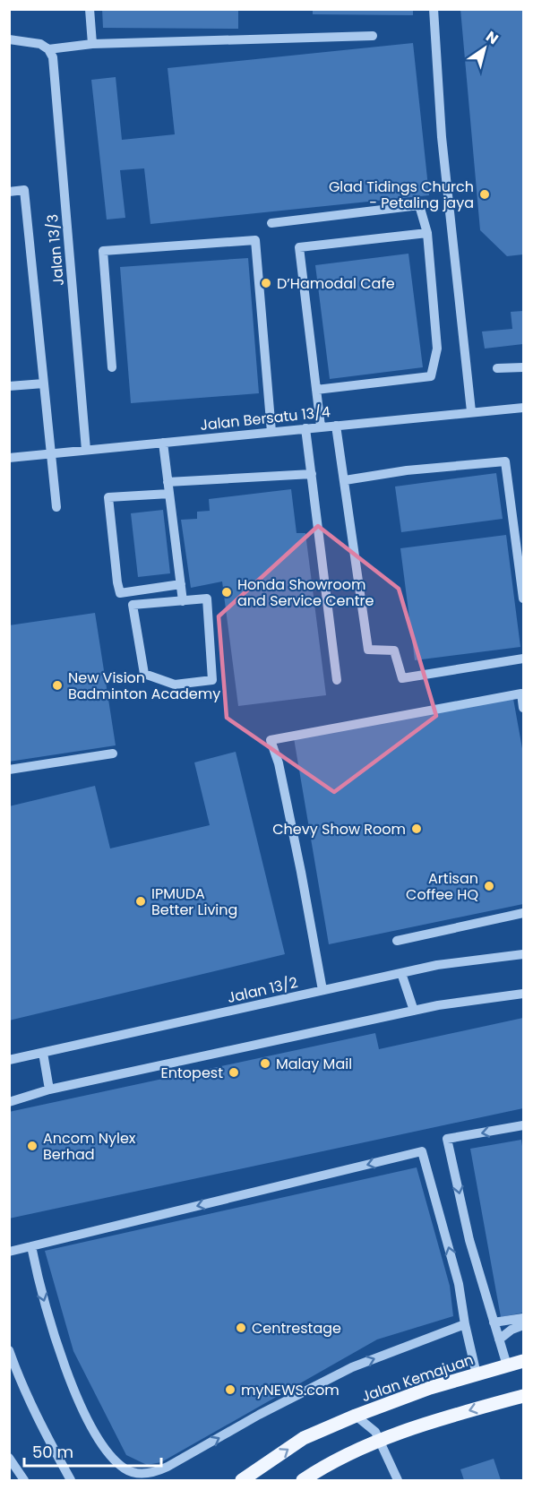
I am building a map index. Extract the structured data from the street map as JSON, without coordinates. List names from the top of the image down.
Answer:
{
  "streets": {
    "main road": ["Jalan Kemajuan"],
    "street": ["Jalan 13/3", "Jalan Bersatu 13/4", "Jalan 13/2"]
  },
  "crossings": [
    ["Jalan 13/3", "Jalan Bersatu 13/4"]
  ],
  "places": [
    "Glad Tidings Church - Petaling jaya",
    "D’Hamodal Cafe",
    "Honda Showroom and Service Centre",
    "New Vision Badminton Academy",
    "Chevy Show Room",
    "Artisan Coffee HQ",
    "IPMUDA Better Living",
    "Malay Mail",
    "Entopest",
    "Ancom Nylex Berhad",
    "Centrestage",
    "myNEWS.com"
  ],
  "scale_bar": "50 m",
  "north": "top right"
}
